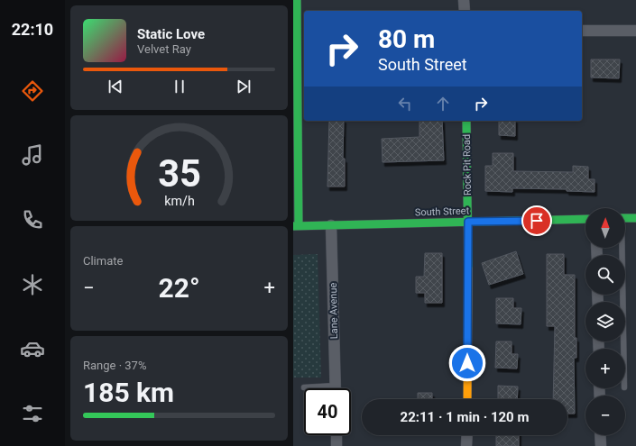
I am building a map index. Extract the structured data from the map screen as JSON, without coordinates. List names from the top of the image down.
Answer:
{
  "streets": {
    "street": ["Rock Pit Road", "South Street", "Lane Avenue"]
  },
  "crossings": [
    ["Rock Pit Road", "South Street"],
    ["South Street", "Lane Avenue"]
  ],
  "north": "top",
  "page": {
    "tabs": "22:10",
    "turn": ["80 m", "South Street"],
    "song": ["Static Love", "Velvet Ray"],
    "map_buttons": ["+", "−"],
    "tile": [
      "Climate",
      ["Range · 37%", "185 km"]
    ],
    "heat": ["−", "22°", "+"],
    "limit": "40",
    "trip": "22:11 · 1 min · 120 m",
    "gauge": ["35", "km/h"]
  }
}
